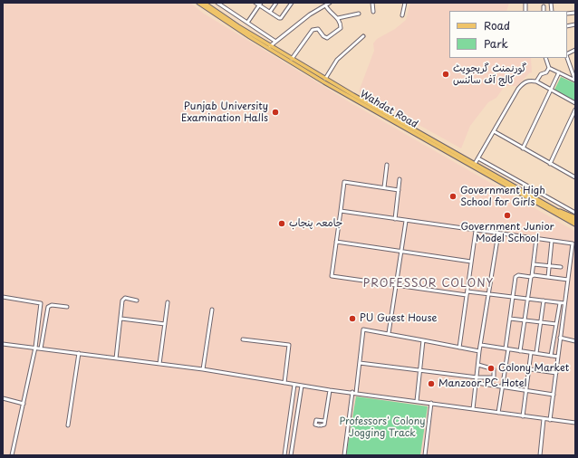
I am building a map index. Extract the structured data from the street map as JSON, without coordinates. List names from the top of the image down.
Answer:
{
  "streets": {
    "main road": ["Wahdat Road"]
  },
  "districts": ["PROFESSOR COLONY"],
  "parks": ["Professors' Colony Jogging Track"],
  "places": [
    "گورنمنٹ گریجویٹ کالج آف سائنس",
    "Punjab University Examination Halls",
    "Government High School for Girls",
    "Government Junior Model School",
    "جامعہ پنجاب",
    "PU Guest House",
    "Colony Market",
    "Manzoor PC Hotel"
  ],
  "legend": ["Road", "Park"]
}
